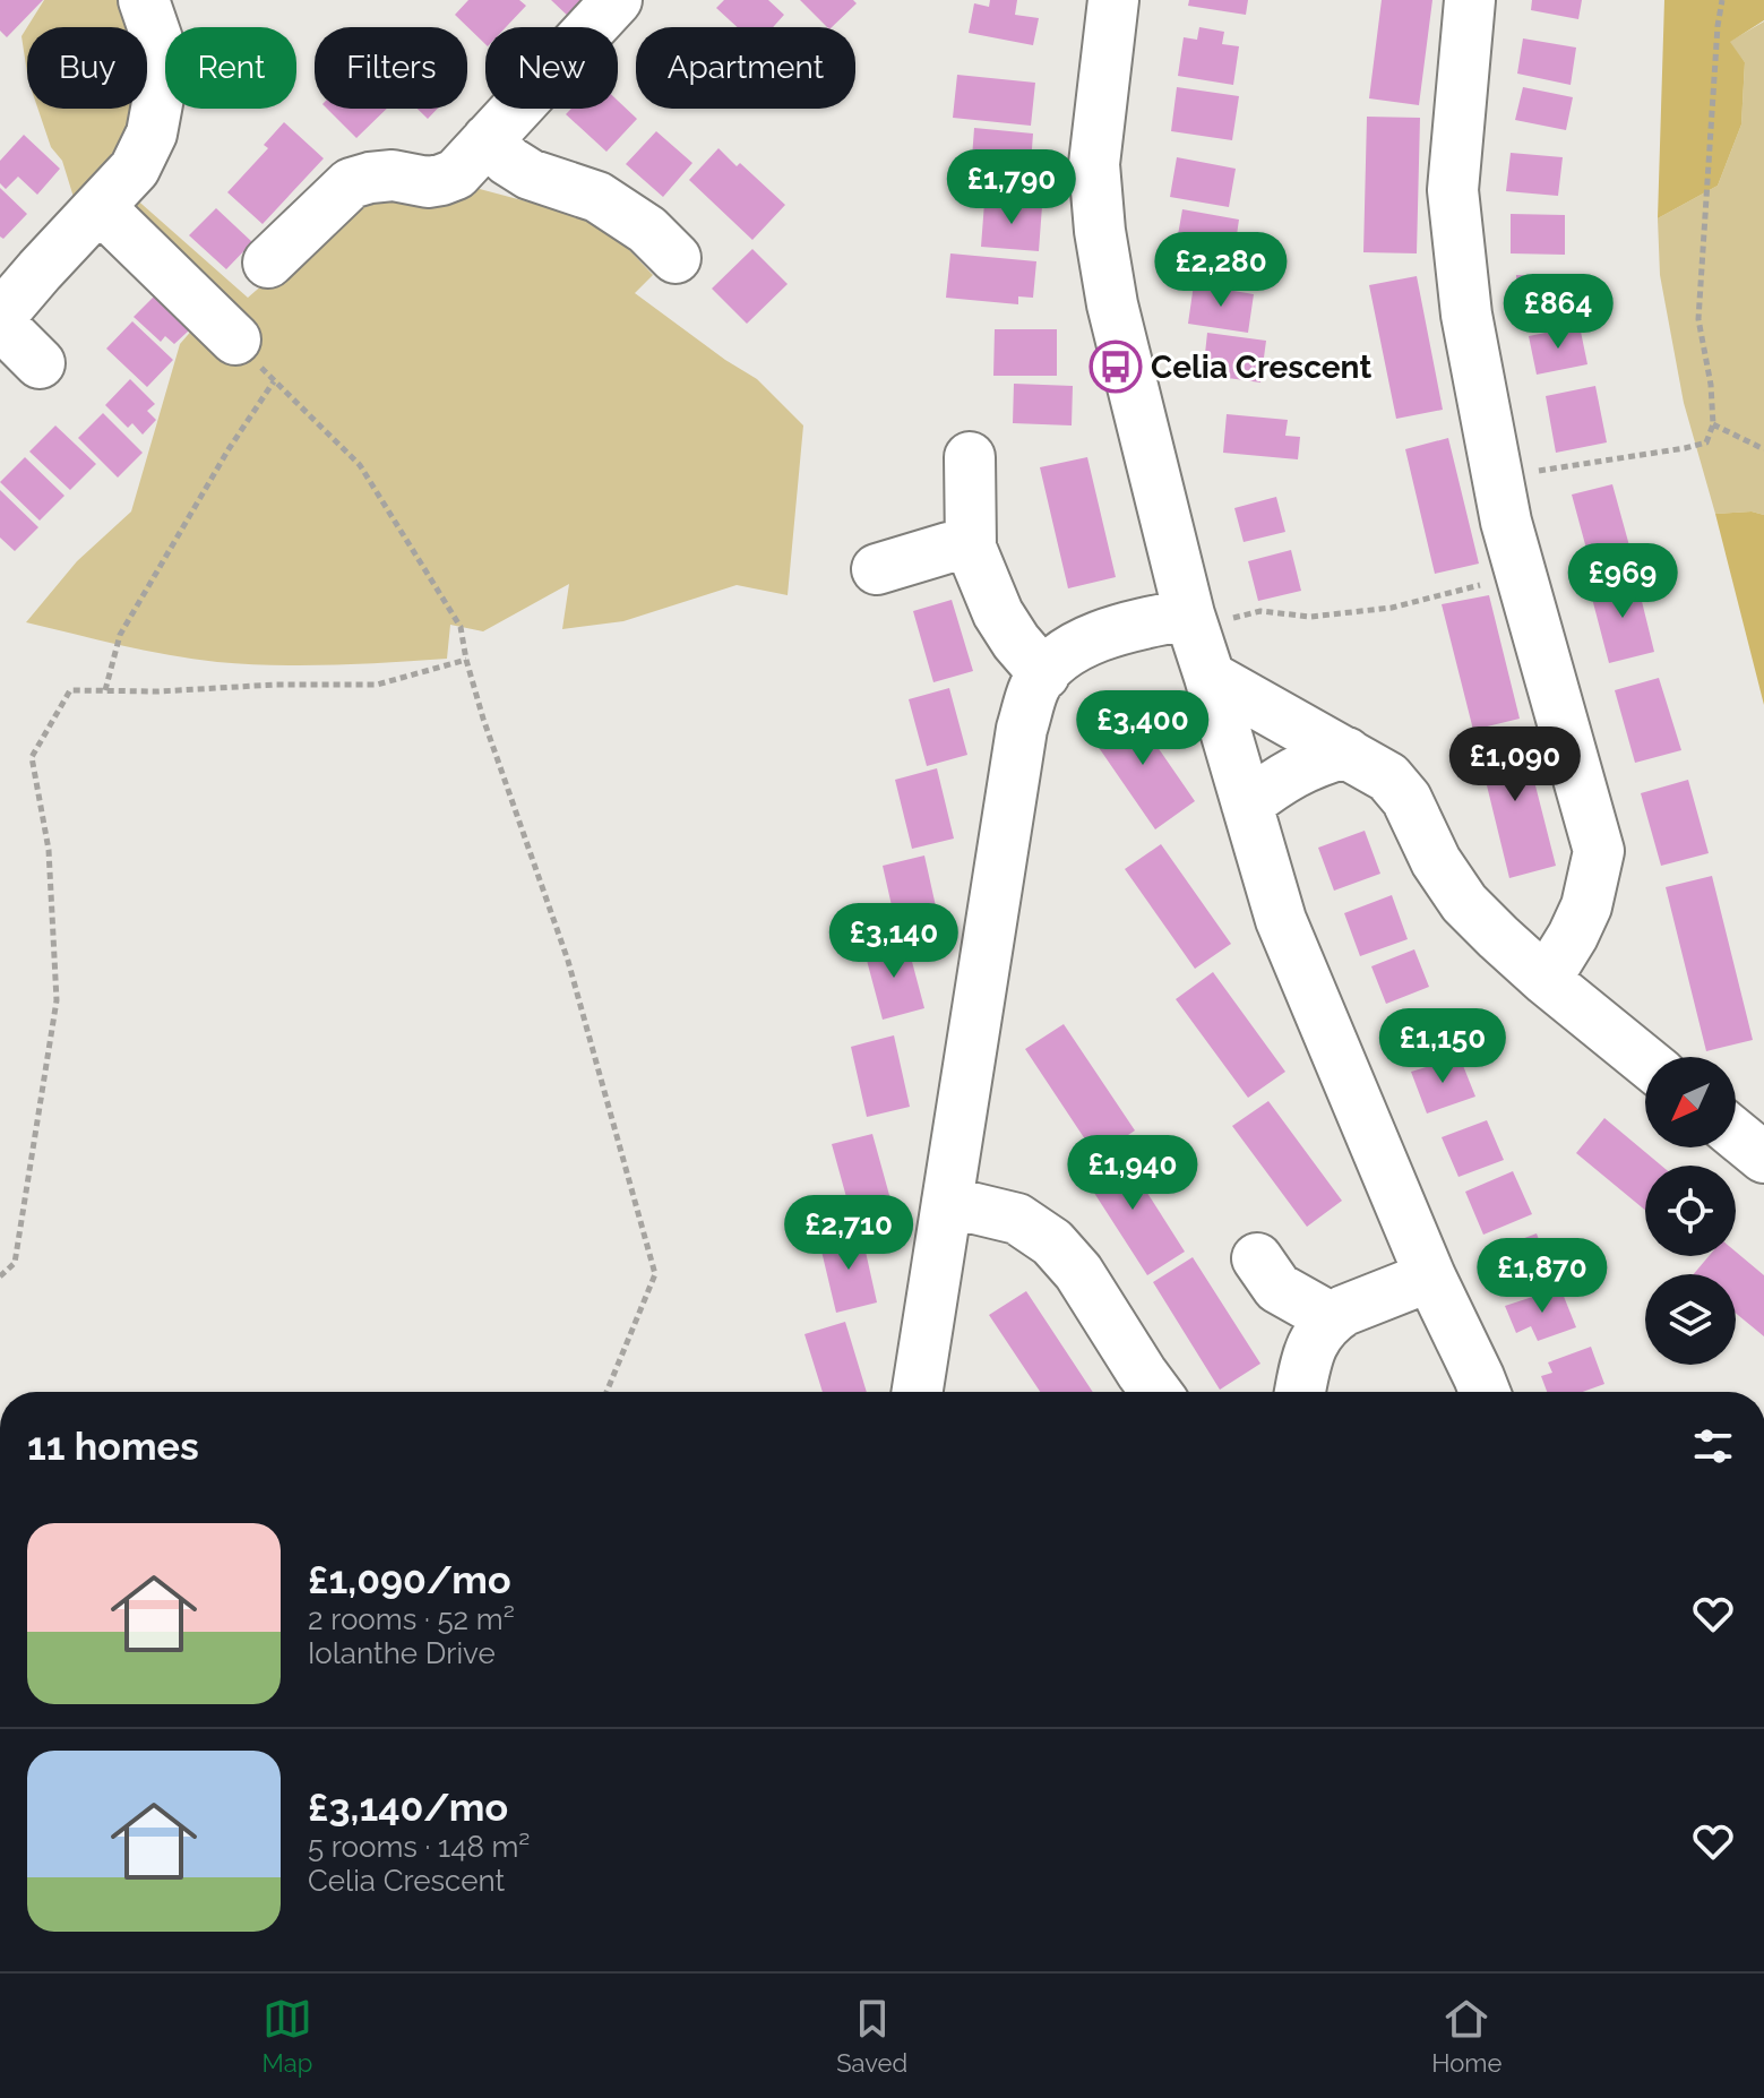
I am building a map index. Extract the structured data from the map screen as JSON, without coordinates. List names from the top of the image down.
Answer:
{
  "places": {
    "bus stop": ["Celia Crescent"]
  },
  "north": "bottom left",
  "page": {
    "chip": [
      "Buy",
      "Rent",
      "Filters",
      "New",
      "Apartment"
    ],
    "price": [
      "£1,790",
      "£2,280",
      "£864",
      "£969",
      "£3,400",
      "£1,090",
      "£3,140",
      "£1,150",
      "£1,940",
      "£2,710",
      "£1,870"
    ],
    "heading": "11 homes",
    "list": [
      {
        "name": "£1,090/mo",
        "note": "2 rooms · 52 m² · Iolanthe Drive"
      },
      {
        "name": "£3,140/mo",
        "note": "5 rooms · 148 m² · Celia Crescent"
      }
    ],
    "tabs": ["Map", "Saved", "Home"]
  }
}
